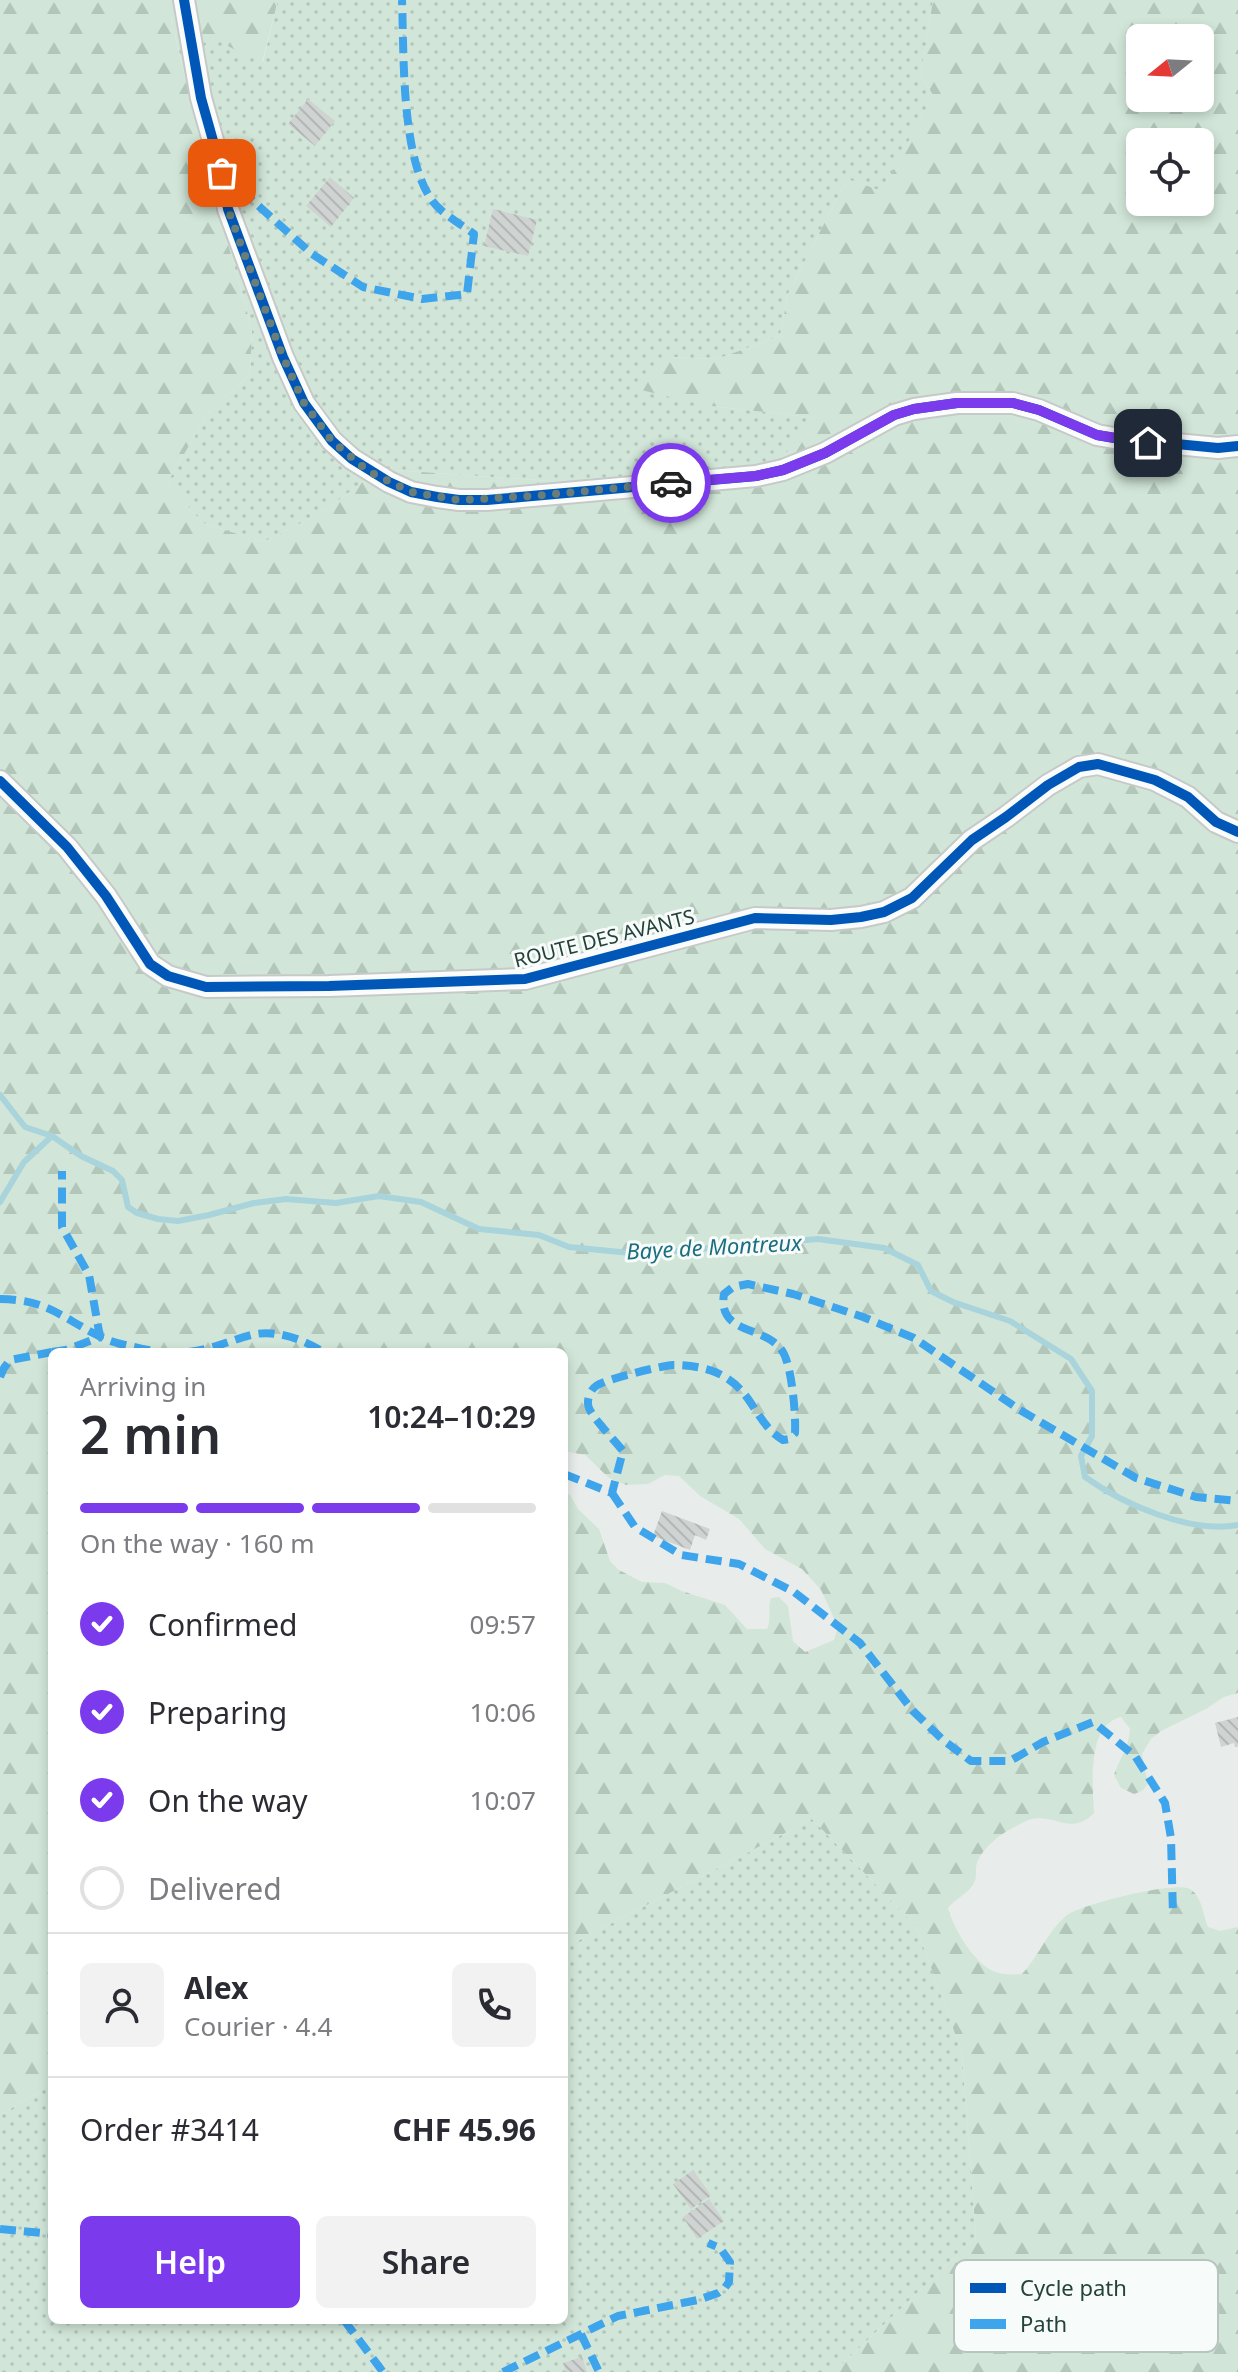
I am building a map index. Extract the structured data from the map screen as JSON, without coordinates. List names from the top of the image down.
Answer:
{
  "streets": {
    "street": ["ROUTE DES AVANTS"]
  },
  "water": ["Baye de Montreux"],
  "legend": ["Cycle path", "Path"],
  "north": "left",
  "page": {
    "heading": ["2 min", "Arriving in", "10:24–10:29"],
    "panel": [
      "Alex",
      "Courier · 4.4",
      "Order #3414",
      "CHF 45.96"
    ],
    "bar": "On the way · 160 m",
    "list": [
      ["Confirmed", "09:57"],
      ["Preparing", "10:06"],
      ["On the way", "10:07"],
      "Delivered"
    ],
    "buttons": ["Help", "Share"]
  }
}
